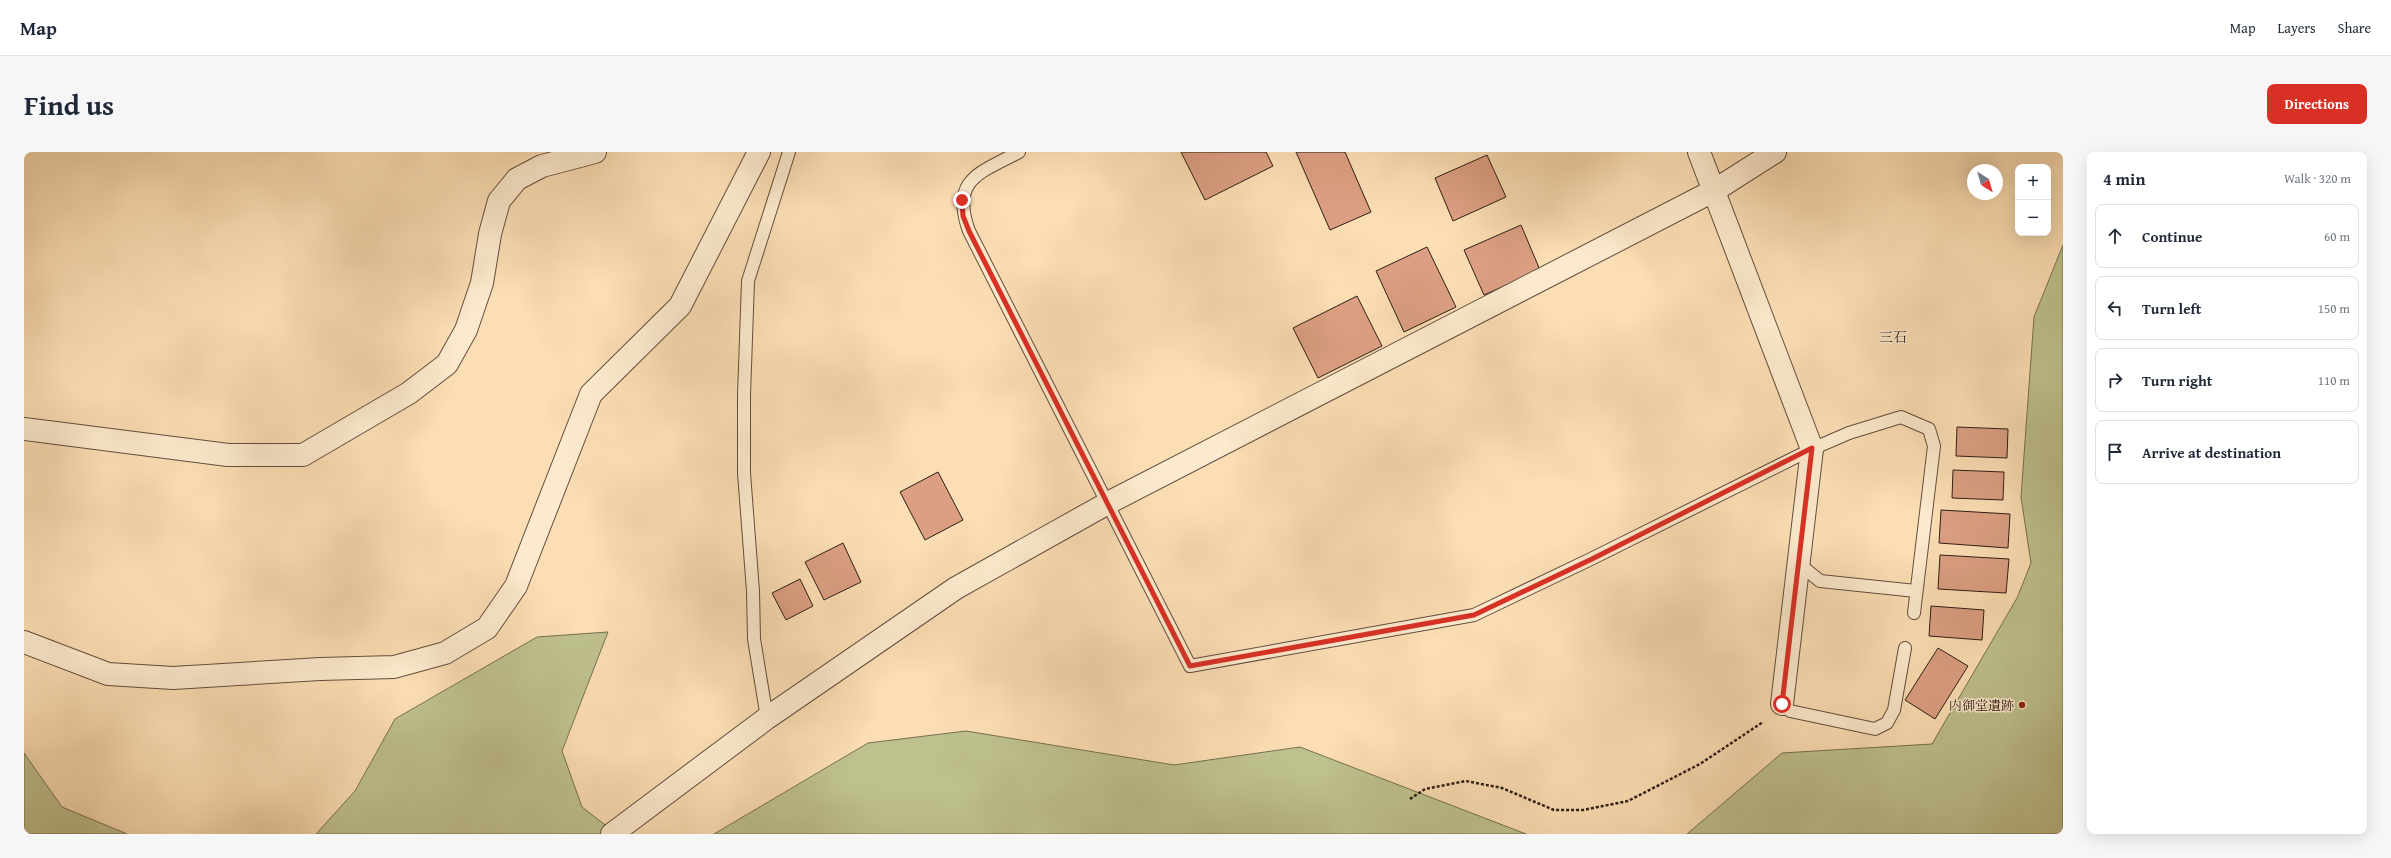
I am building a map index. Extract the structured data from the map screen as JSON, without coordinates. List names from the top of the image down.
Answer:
{
  "districts": ["三石"],
  "places": ["内御堂遺跡"],
  "north": "bottom right",
  "page": {
    "header": "Map",
    "nav": ["Map", "Layers", "Share"],
    "title": "Find us",
    "buttons": "Directions",
    "heading": ["4 min", "Walk · 320 m"],
    "map_buttons": ["+", "−"],
    "list": [
      ["Continue", "60 m"],
      ["Turn left", "150 m"],
      ["Turn right", "110 m"],
      "Arrive at destination"
    ]
  }
}
